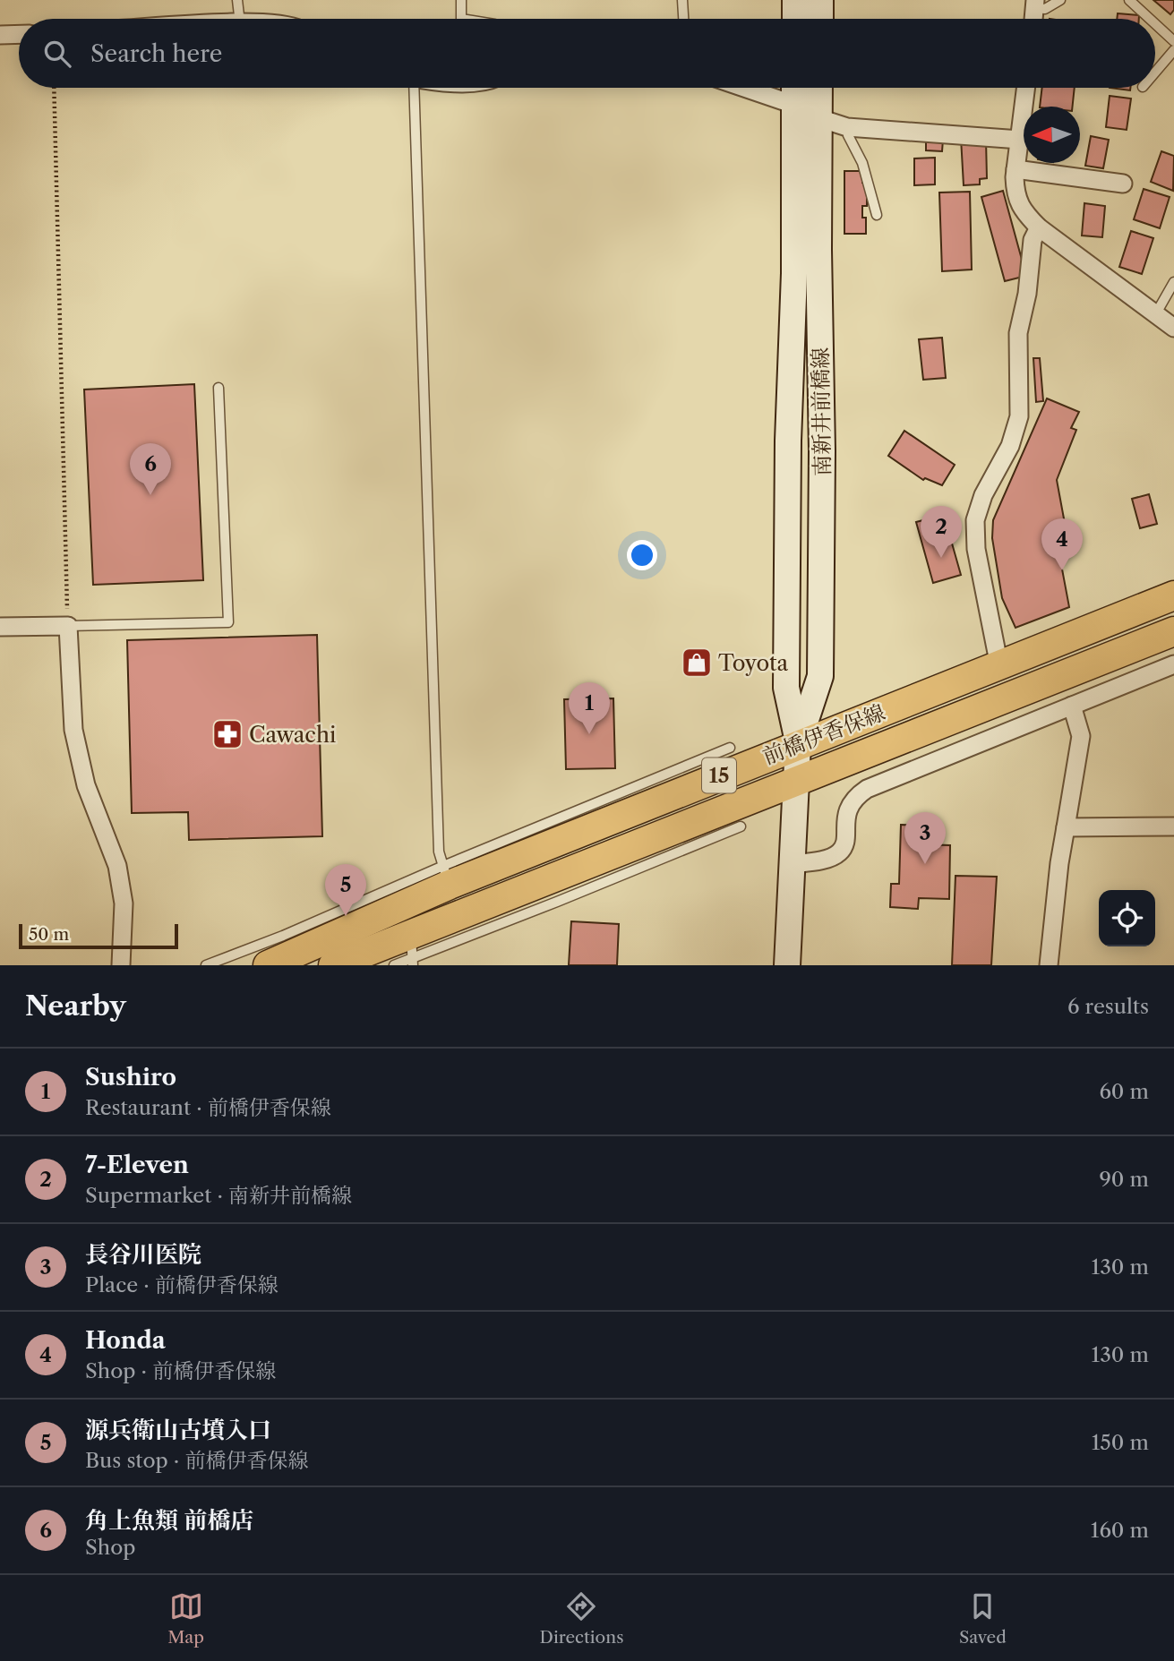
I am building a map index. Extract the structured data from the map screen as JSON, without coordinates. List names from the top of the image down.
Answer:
{
  "streets": {
    "main road": ["南新井前橋線", "前橋伊香保線", "15"]
  },
  "crossings": [
    ["南新井前橋線", "前橋伊香保線"]
  ],
  "places": {
    "shop": ["Toyota"],
    "pharmacy": ["Cawachi"]
  },
  "scale_bar": "50 m",
  "north": "left",
  "page": {
    "search": "Search here",
    "pins": [
      "6",
      "2",
      "4",
      "1",
      "3",
      "5"
    ],
    "scale": "50 m",
    "heading": ["Nearby", "6 results"],
    "list": [
      {
        "mark": "1",
        "name": "Sushiro",
        "note": "Restaurant · 前橋伊香保線",
        "value": "60 m"
      },
      {
        "mark": "2",
        "name": "7-Eleven",
        "note": "Supermarket · 南新井前橋線",
        "value": "90 m"
      },
      {
        "mark": "3",
        "name": "長谷川医院",
        "note": "Place · 前橋伊香保線",
        "value": "130 m"
      },
      {
        "mark": "4",
        "name": "Honda",
        "note": "Shop · 前橋伊香保線",
        "value": "130 m"
      },
      {
        "mark": "5",
        "name": "源兵衛山古墳入口",
        "note": "Bus stop · 前橋伊香保線",
        "value": "150 m"
      },
      {
        "mark": "6",
        "name": "角上魚類 前橋店",
        "note": "Shop",
        "value": "160 m"
      }
    ],
    "nav": ["Map", "Directions", "Saved"]
  }
}
